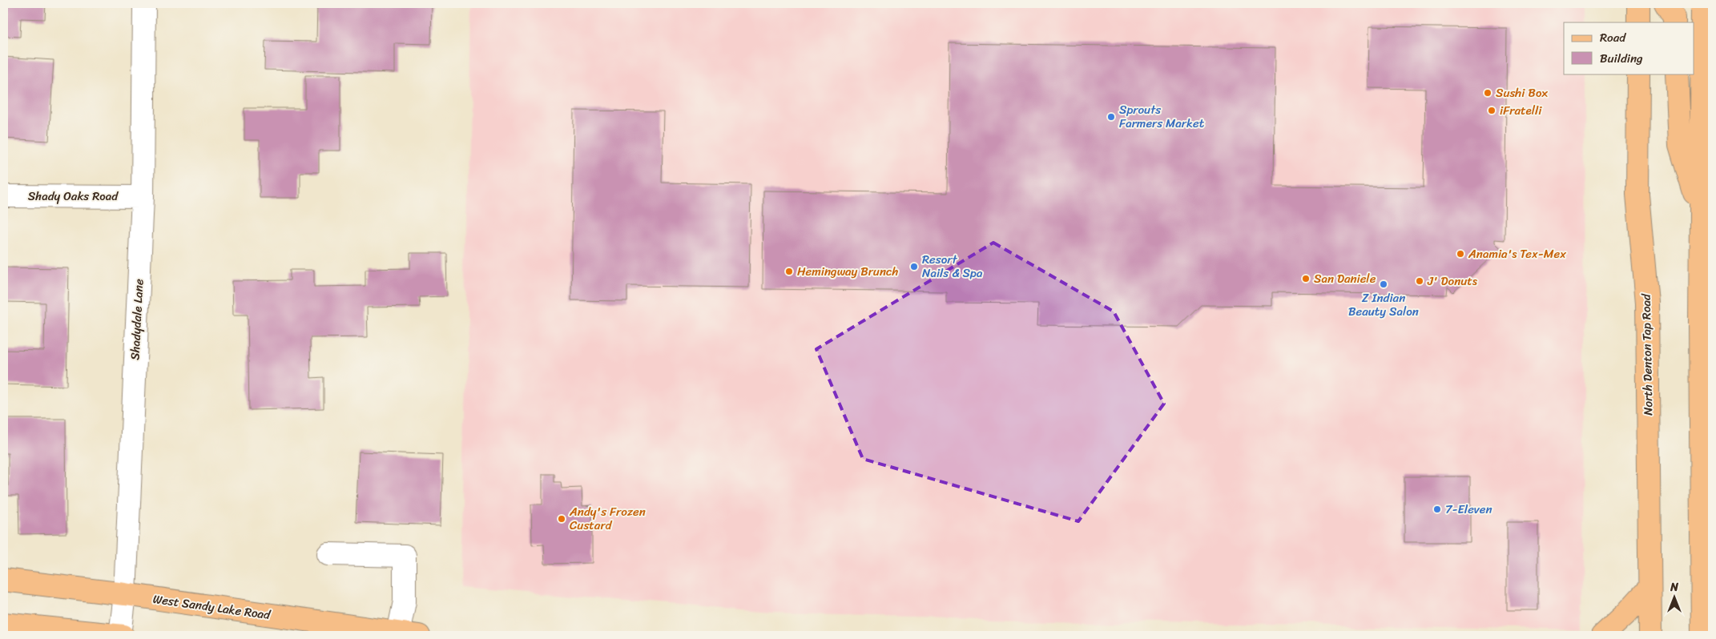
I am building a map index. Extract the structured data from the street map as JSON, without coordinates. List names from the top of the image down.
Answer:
{
  "streets": {
    "main road": ["North Denton Tap Road", "West Sandy Lake Road"],
    "street": ["Shady Oaks Road", "Shadydale Lane"]
  },
  "crossings": [
    ["Shady Oaks Road", "Shadydale Lane"],
    ["Shadydale Lane", "West Sandy Lake Road"]
  ],
  "places": [
    "Sushi Box",
    "iFratelli",
    "Sprouts Farmers Market",
    "Anamia's Tex-Mex",
    "Resort Nails & Spa",
    "Hemingway Brunch",
    "San Daniele",
    "J' Donuts",
    "Z Indian Beauty Salon",
    "7-Eleven",
    "Andy's Frozen Custard"
  ],
  "legend": ["Road", "Building"],
  "north": "top"
}
